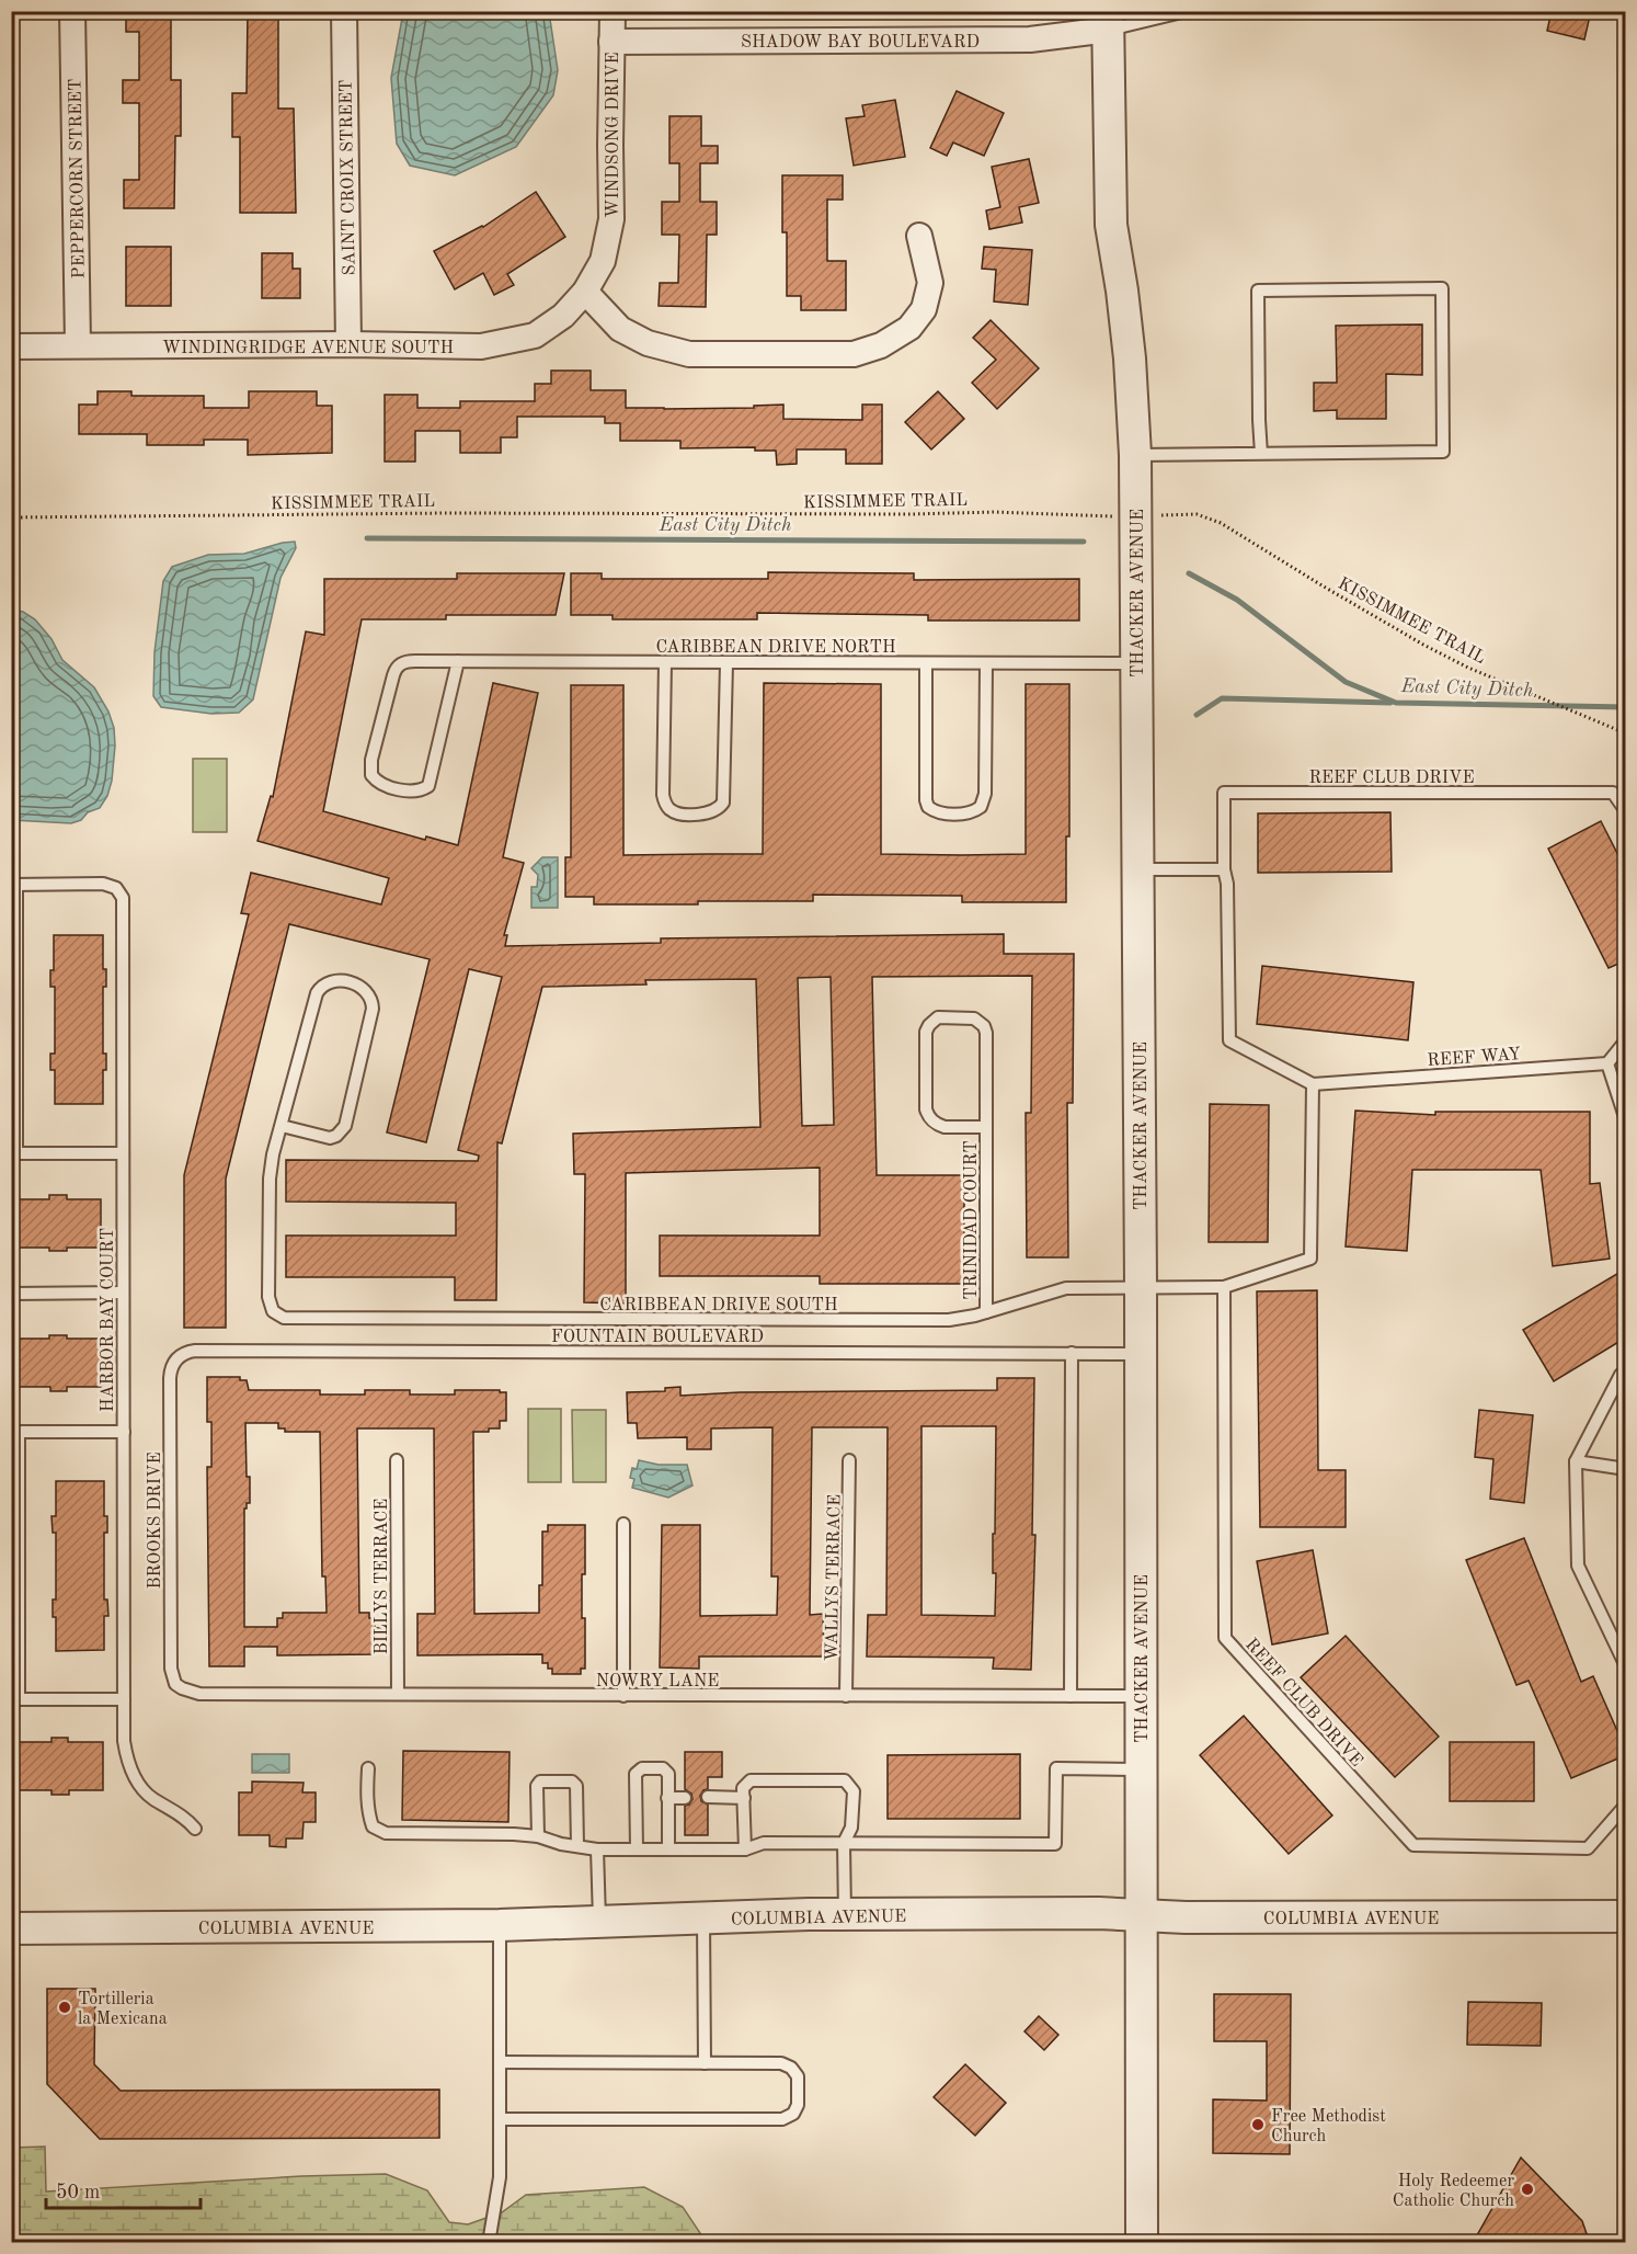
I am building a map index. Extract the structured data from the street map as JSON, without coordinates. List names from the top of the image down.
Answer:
{
  "streets": {
    "street": [
      "SHADOW BAY BOULEVARD",
      "WINDSONG DRIVE",
      "SAINT CROIX STREET",
      "PEPPERCORN STREET",
      "WINDINGRIDGE AVENUE SOUTH",
      "THACKER AVENUE",
      "COLUMBIA AVENUE"
    ],
    "lane": [
      "CARIBBEAN DRIVE NORTH",
      "REEF CLUB DRIVE",
      "REEF WAY",
      "TRINIDAD COURT",
      "CARIBBEAN DRIVE SOUTH",
      "HARBOR BAY COURT",
      "FOUNTAIN BOULEVARD",
      "BROOKS DRIVE",
      "BILLYS TERRACE",
      "WALLYS TERRACE",
      "NOWRY LANE"
    ],
    "path": ["KISSIMMEE TRAIL"]
  },
  "crossings": [
    ["SHADOW BAY BOULEVARD", "WINDSONG DRIVE"],
    ["SHADOW BAY BOULEVARD", "THACKER AVENUE"],
    ["WINDSONG DRIVE", "WINDINGRIDGE AVENUE SOUTH"],
    ["SAINT CROIX STREET", "WINDINGRIDGE AVENUE SOUTH"],
    ["PEPPERCORN STREET", "WINDINGRIDGE AVENUE SOUTH"],
    ["KISSIMMEE TRAIL", "THACKER AVENUE"],
    ["THACKER AVENUE", "CARIBBEAN DRIVE NORTH"],
    ["THACKER AVENUE", "CARIBBEAN DRIVE SOUTH"],
    ["THACKER AVENUE", "FOUNTAIN BOULEVARD"],
    ["THACKER AVENUE", "NOWRY LANE"],
    ["THACKER AVENUE", "COLUMBIA AVENUE"],
    ["REEF CLUB DRIVE", "REEF WAY"],
    ["TRINIDAD COURT", "CARIBBEAN DRIVE SOUTH"],
    ["FOUNTAIN BOULEVARD", "BROOKS DRIVE"],
    ["BROOKS DRIVE", "NOWRY LANE"],
    ["BILLYS TERRACE", "NOWRY LANE"],
    ["WALLYS TERRACE", "NOWRY LANE"]
  ],
  "water": ["East City Ditch"],
  "places": ["Tortilleria la Mexicana", "Free Methodist Church", "Holy Redeemer Catholic Church"],
  "scale_bar": "50 m"
}
